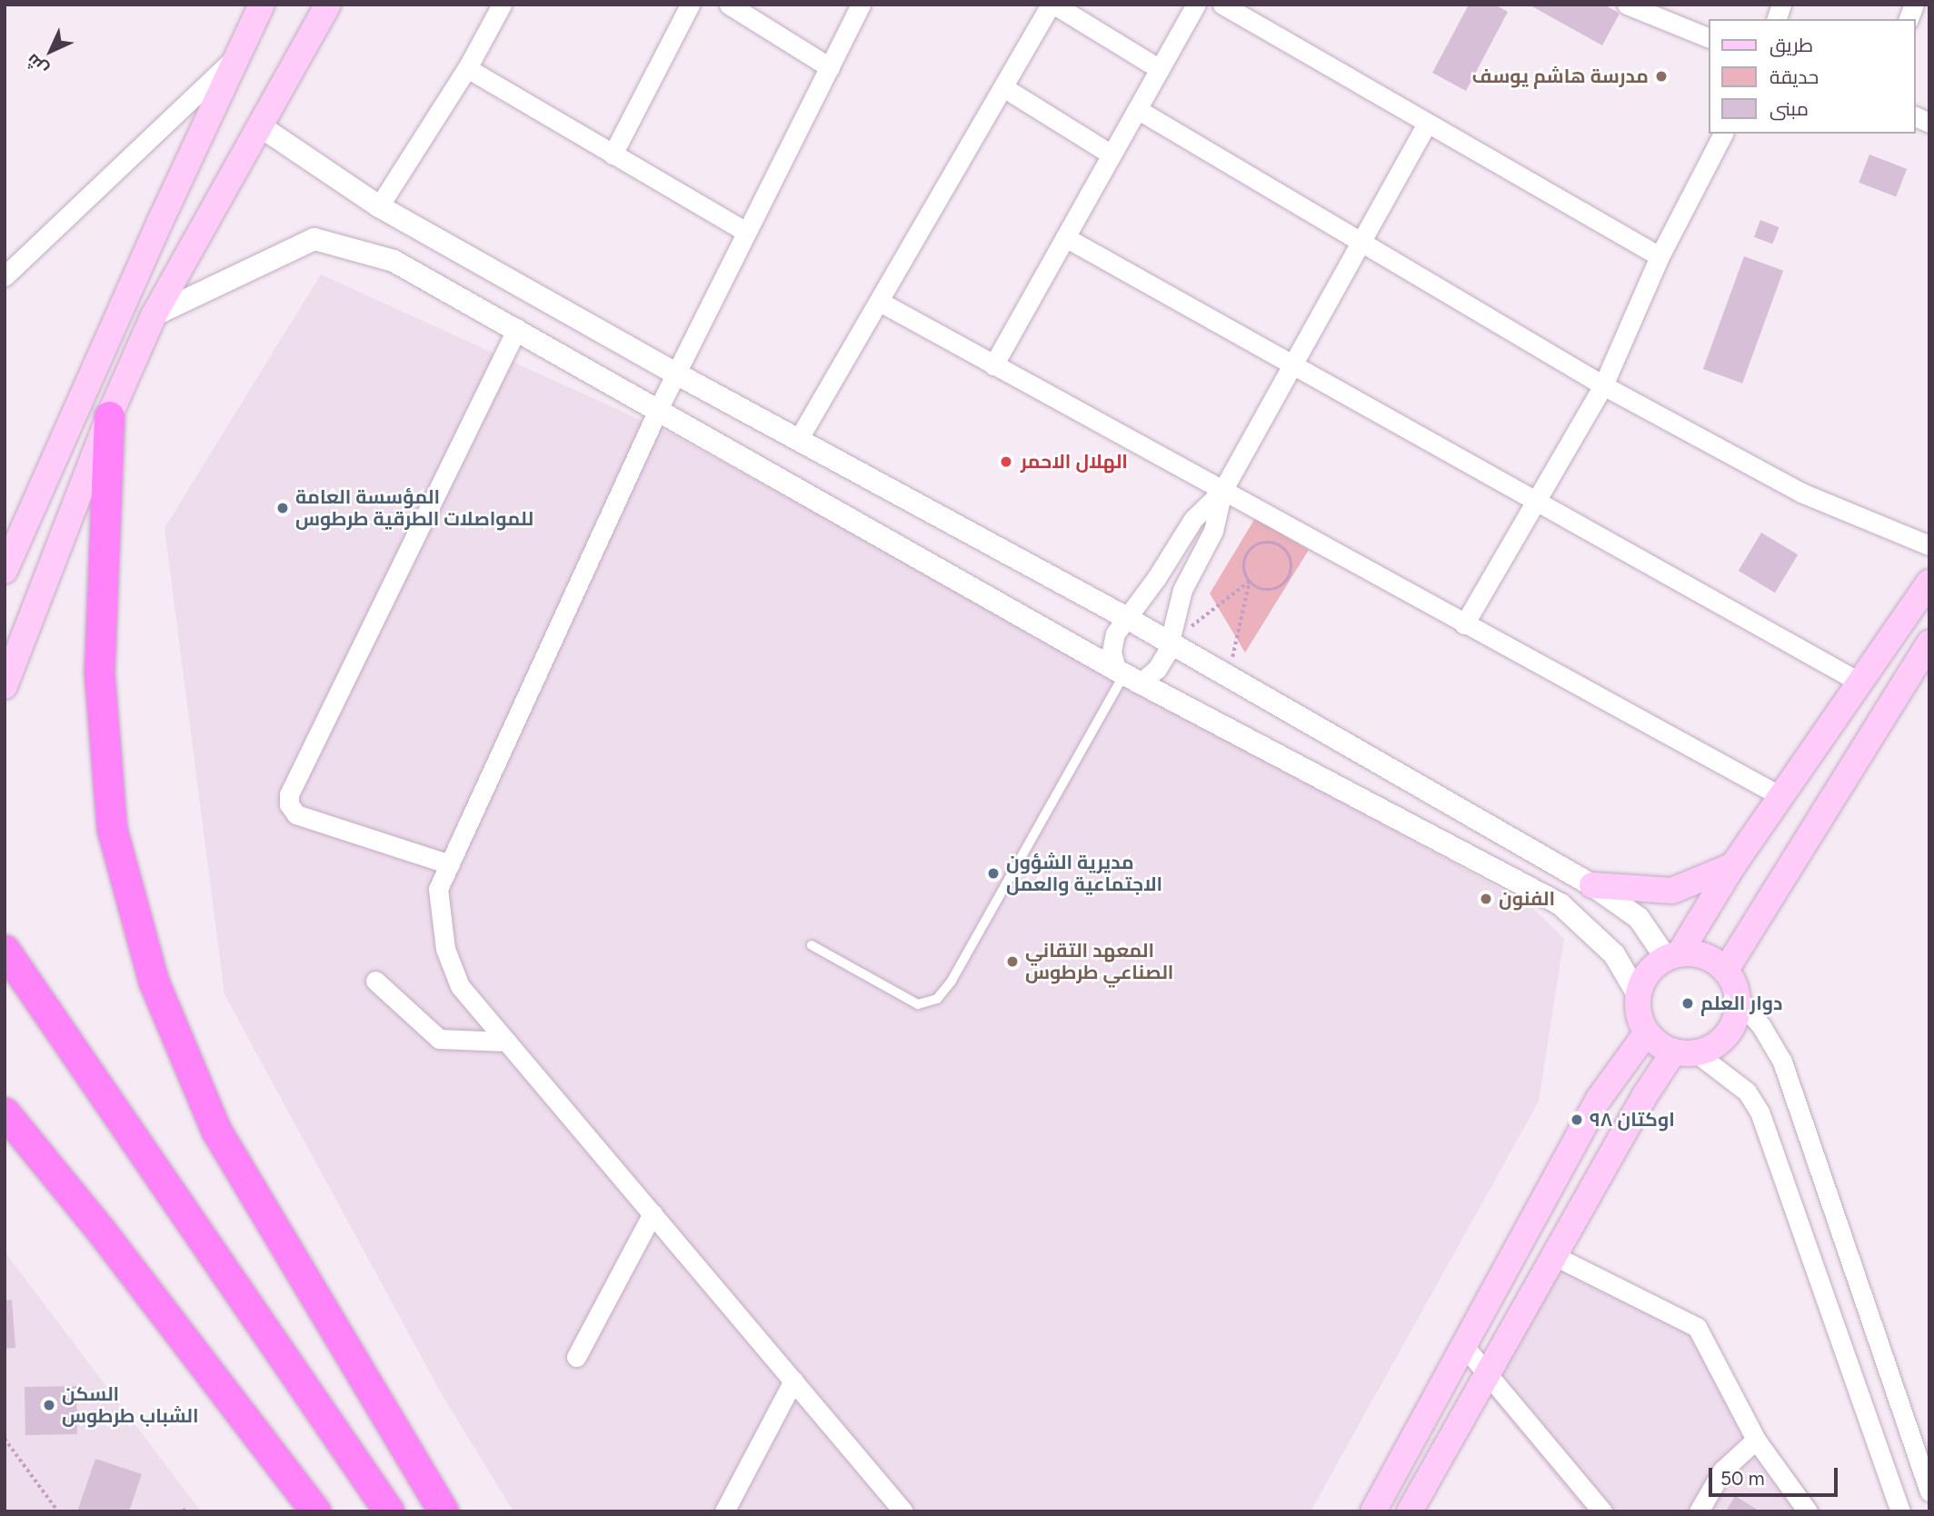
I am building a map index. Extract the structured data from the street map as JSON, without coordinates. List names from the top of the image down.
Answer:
{
  "places": [
    "مدرسة هاشم يوسف",
    "الهلال الاحمر",
    "المؤسسة العامة للمواصلات الطرقية طرطوس",
    "مديرية الشؤون الاجتماعية والعمل",
    "الفنون",
    "المعهد التقاني الصناعي طرطوس",
    "دوار العلم",
    "اوكتان ٩٨",
    "السكن الشباب طرطوس"
  ],
  "legend": ["طريق", "حديقة", "مبنى"],
  "scale_bar": "50 m",
  "north": "bottom left"
}
